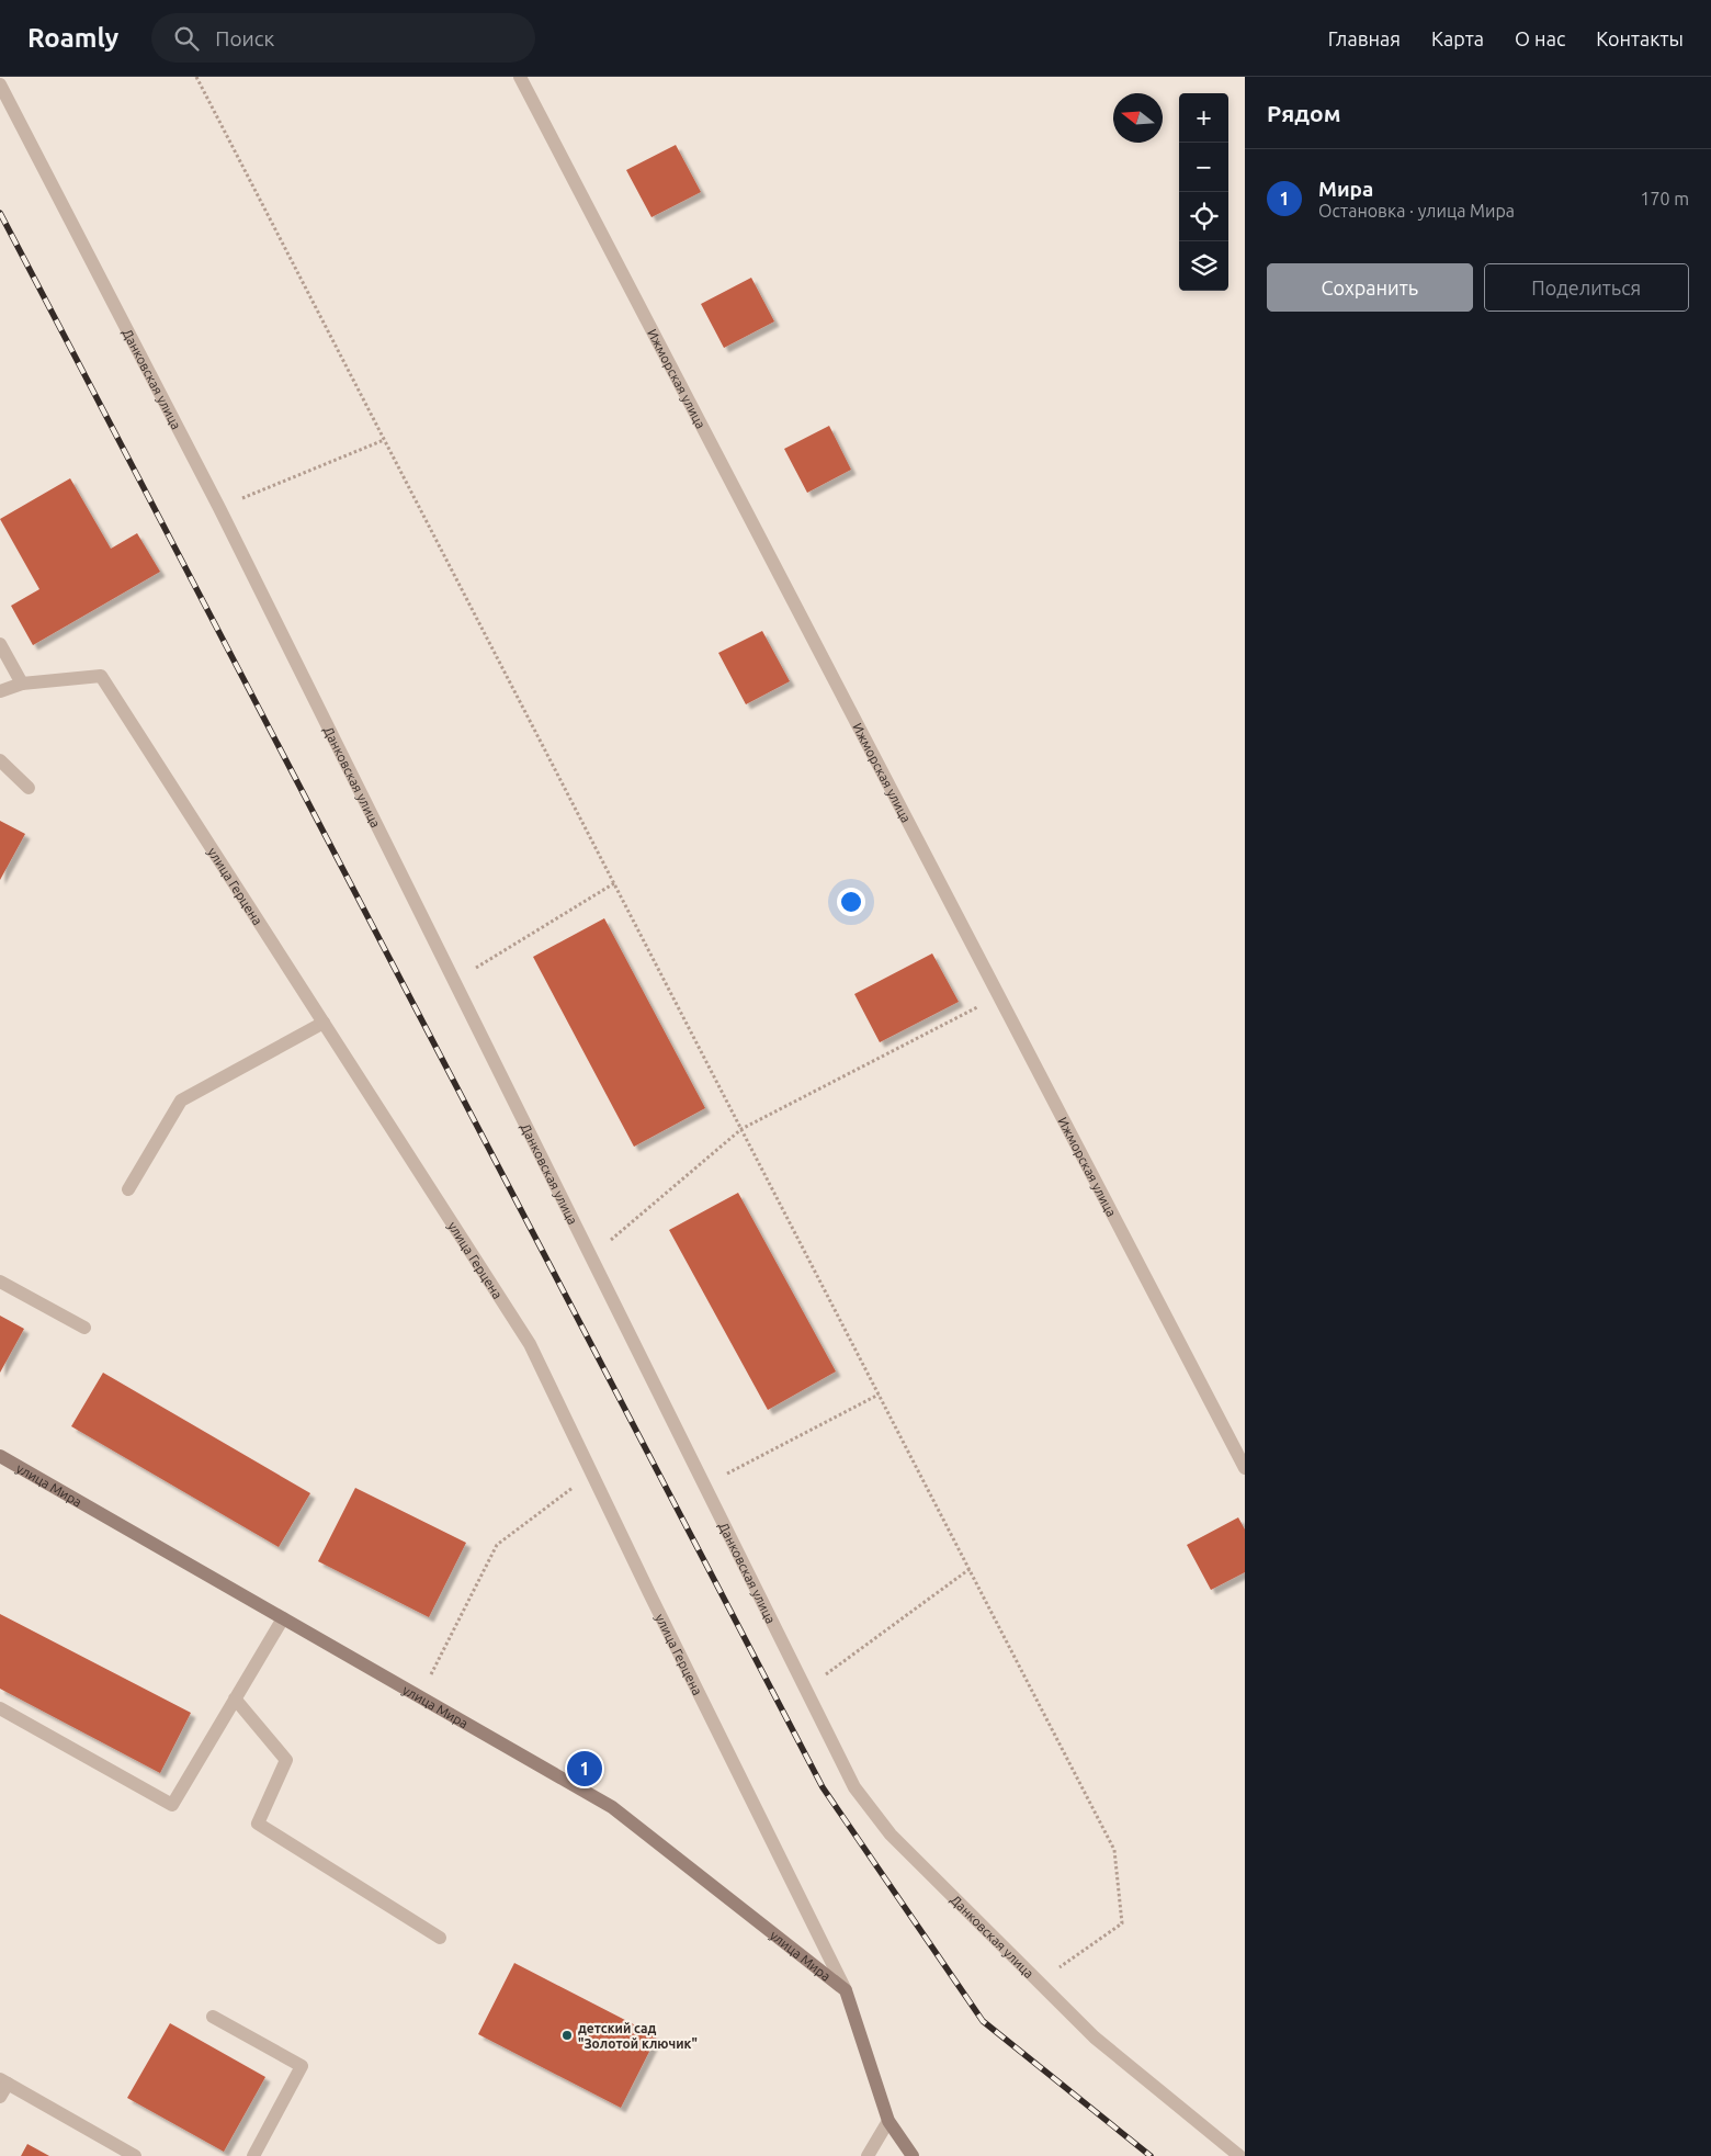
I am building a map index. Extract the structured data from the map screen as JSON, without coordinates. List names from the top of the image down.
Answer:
{
  "streets": {
    "main road": ["улица Мира"],
    "street": ["Данковская улица", "Ижморская улица", "улица Герцена"]
  },
  "crossings": [
    ["улица Герцена", "улица Мира"]
  ],
  "places": ["детский сад \"Золотой ключик\""],
  "north": "left",
  "page": {
    "header": "Roamly",
    "search": "Поиск",
    "nav": [
      "Главная",
      "Карта",
      "О нас",
      "Контакты"
    ],
    "heading": "Рядом",
    "map_buttons": ["+", "−"],
    "list": [
      {
        "mark": "1",
        "name": "Мира",
        "note": "Остановка · улица Мира",
        "value": "170 m"
      }
    ],
    "buttons": ["Сохранить", "Поделиться"],
    "pins": "1"
  }
}
